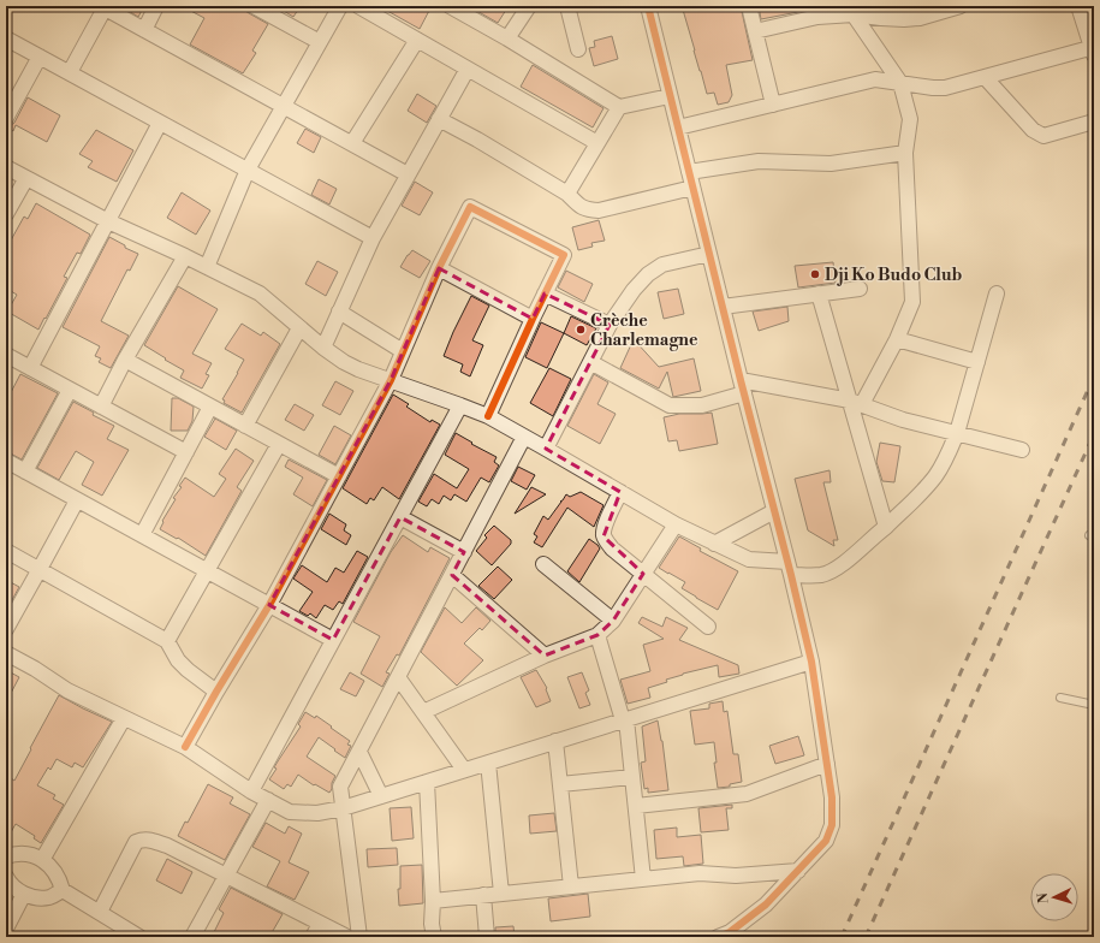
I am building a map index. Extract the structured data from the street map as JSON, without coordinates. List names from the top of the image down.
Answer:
{
  "places": ["Dji Ko Budo Club", "Crèche Charlemagne"],
  "north": "left"
}
